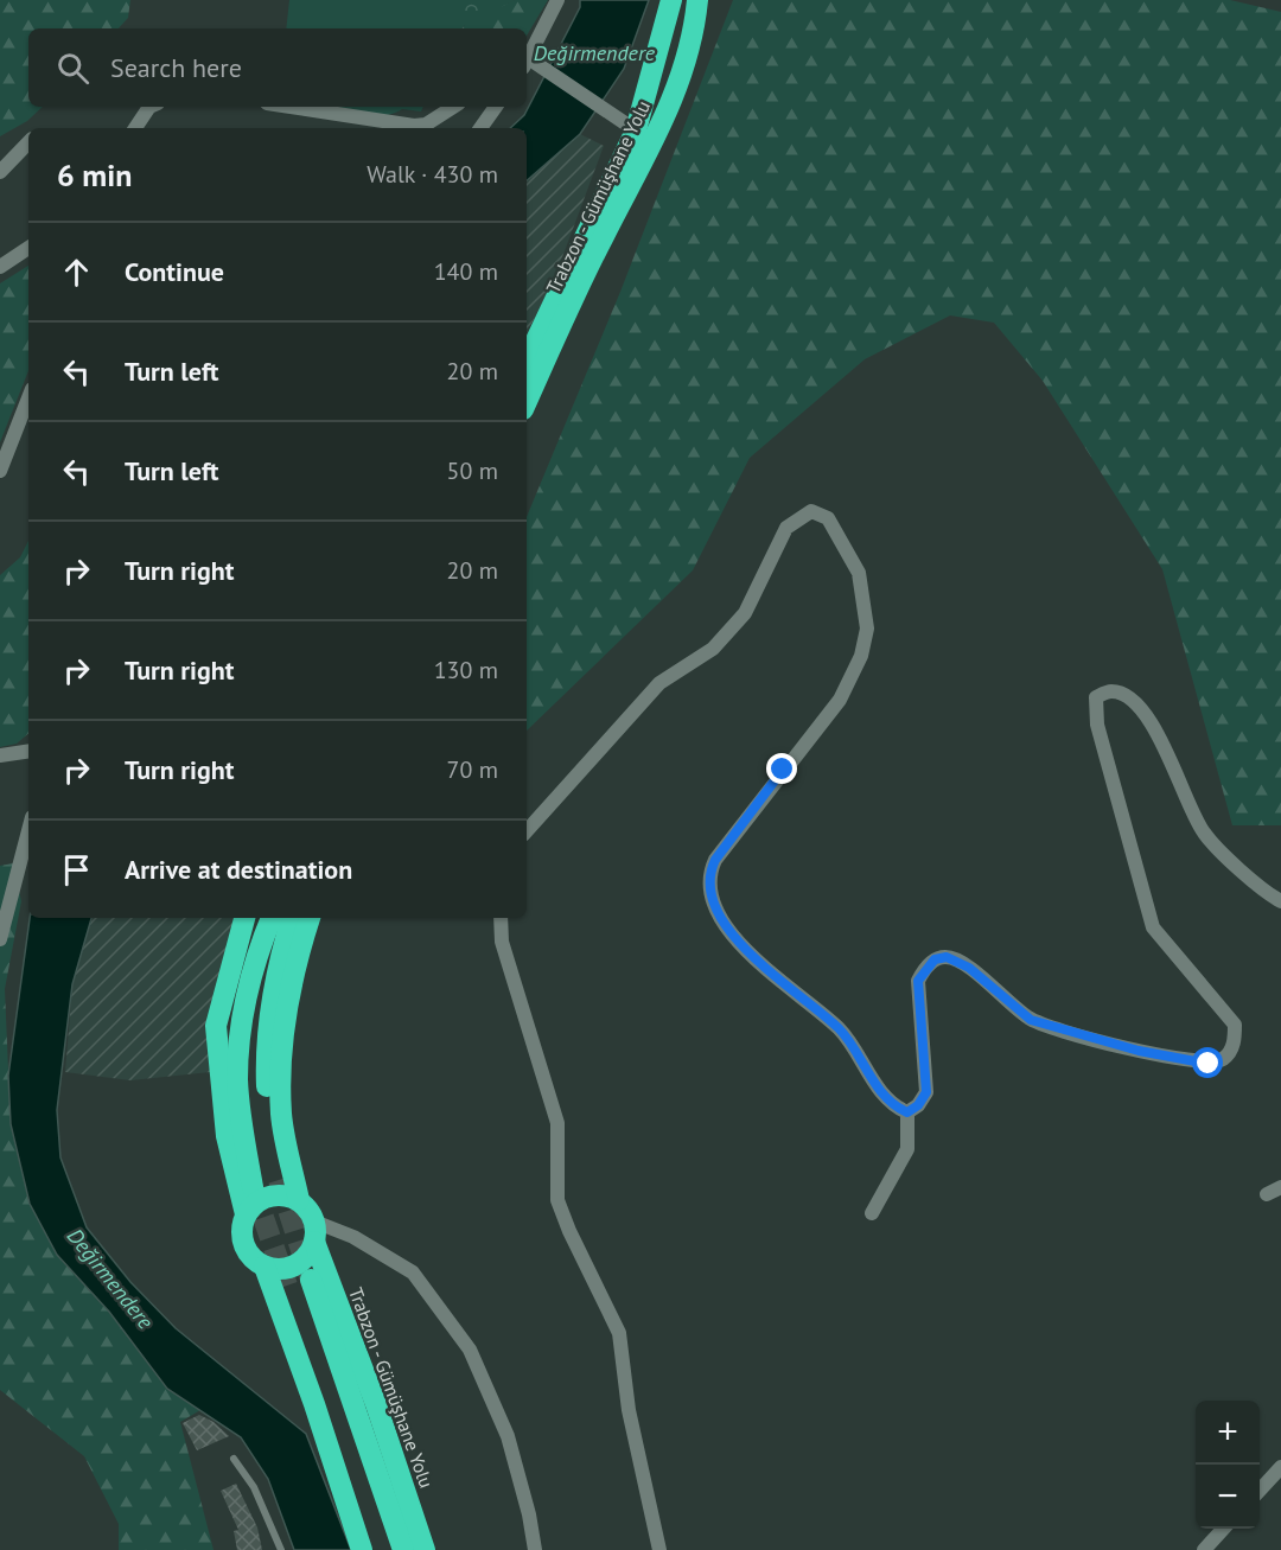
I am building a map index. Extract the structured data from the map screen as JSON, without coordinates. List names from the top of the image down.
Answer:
{
  "streets": {
    "highway": ["Trabzon - Gümüşhane Yolu"]
  },
  "water": ["Değirmendere"],
  "page": {
    "search": "Search here",
    "heading": ["6 min", "Walk · 430 m"],
    "list": [
      ["Continue", "140 m"],
      ["Turn left", "20 m"],
      ["Turn left", "50 m"],
      ["Turn right", "20 m"],
      ["Turn right", "130 m"],
      ["Turn right", "70 m"],
      "Arrive at destination"
    ],
    "map_buttons": ["+", "−"]
  }
}
